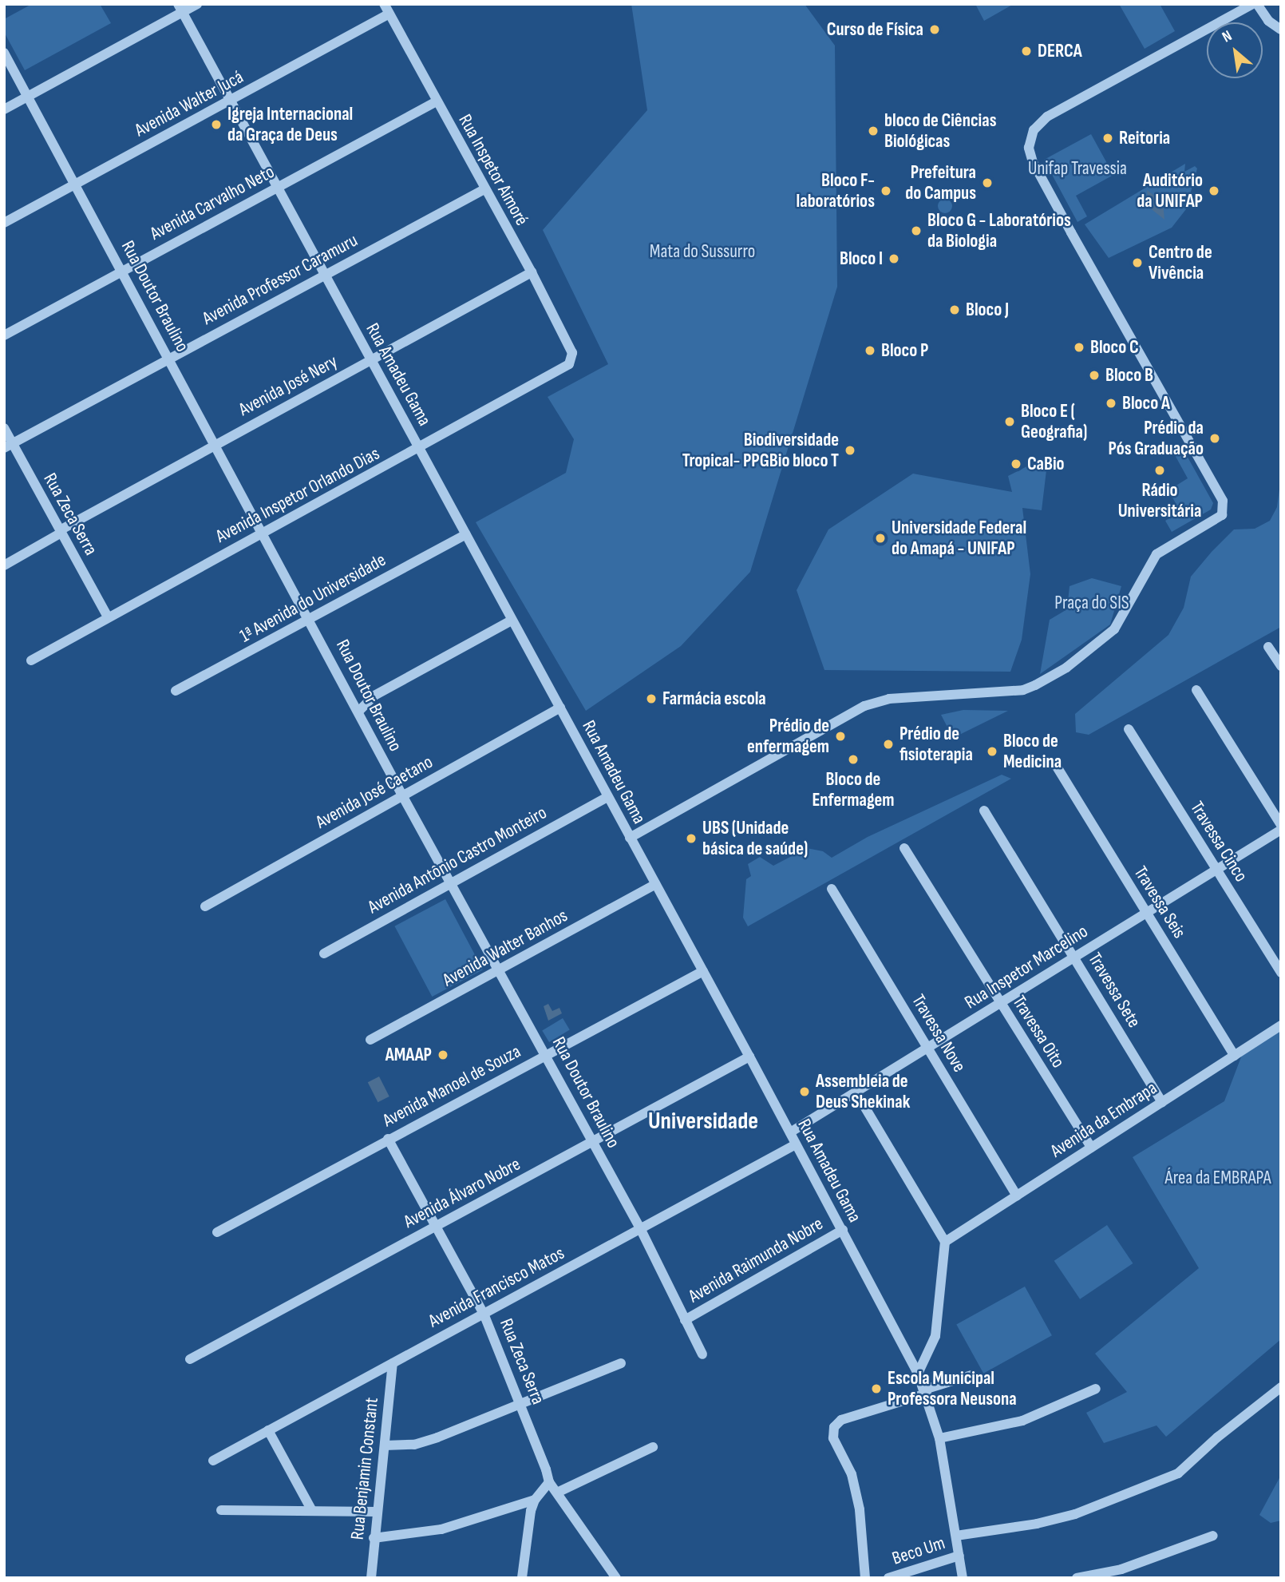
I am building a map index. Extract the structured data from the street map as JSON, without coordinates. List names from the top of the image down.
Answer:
{
  "streets": {
    "street": [
      "Avenida Walter Jucá",
      "Rua Inspetor Aimoré",
      "Avenida Carvalho Neto",
      "Avenida Professor Caramuru",
      "Rua Doutor Braulino",
      "Rua Amadeu Gama",
      "Avenida José Nery",
      "Avenida Inspetor Orlando Dias",
      "Rua Zeca Serra",
      "1ª Avenida do Universidade",
      "Avenida José Caetano",
      "Travessa Cinco",
      "Avenida Antônio Castro Monteiro",
      "Travessa Seis",
      "Avenida Walter Banhos",
      "Rua Inspetor Marcelino",
      "Travessa Sete",
      "Travessa Oito",
      "Travessa Nove",
      "Avenida Manoel de Souza",
      "Avenida da Embrapa",
      "Avenida Álvaro Nobre",
      "Avenida Raimunda Nobre",
      "Avenida Francisco Matos",
      "Rua Benjamin Constant",
      "Beco Um"
    ]
  },
  "crossings": [
    ["Avenida Walter Jucá", "Rua Inspetor Aimoré"],
    ["Avenida Walter Jucá", "Rua Doutor Braulino"],
    ["Avenida Walter Jucá", "Rua Amadeu Gama"],
    ["Rua Inspetor Aimoré", "Avenida Carvalho Neto"],
    ["Rua Inspetor Aimoré", "Avenida Professor Caramuru"],
    ["Rua Inspetor Aimoré", "Avenida José Nery"],
    ["Rua Inspetor Aimoré", "Avenida Inspetor Orlando Dias"],
    ["Avenida Carvalho Neto", "Rua Doutor Braulino"],
    ["Avenida Carvalho Neto", "Rua Amadeu Gama"],
    ["Avenida Professor Caramuru", "Rua Doutor Braulino"],
    ["Avenida Professor Caramuru", "Rua Amadeu Gama"],
    ["Avenida Professor Caramuru", "Rua Zeca Serra"],
    ["Rua Doutor Braulino", "Avenida José Nery"],
    ["Rua Doutor Braulino", "Avenida Inspetor Orlando Dias"],
    ["Rua Doutor Braulino", "1ª Avenida do Universidade"],
    ["Rua Doutor Braulino", "Avenida José Caetano"],
    ["Rua Doutor Braulino", "Avenida Antônio Castro Monteiro"],
    ["Rua Doutor Braulino", "Avenida Walter Banhos"],
    ["Rua Doutor Braulino", "Avenida Manoel de Souza"],
    ["Rua Doutor Braulino", "Avenida Álvaro Nobre"],
    ["Rua Doutor Braulino", "Avenida Raimunda Nobre"],
    ["Rua Doutor Braulino", "Avenida Francisco Matos"],
    ["Rua Amadeu Gama", "Avenida José Nery"],
    ["Rua Amadeu Gama", "Avenida Inspetor Orlando Dias"],
    ["Rua Amadeu Gama", "1ª Avenida do Universidade"],
    ["Rua Amadeu Gama", "Avenida José Caetano"],
    ["Rua Amadeu Gama", "Avenida Antônio Castro Monteiro"],
    ["Rua Amadeu Gama", "Avenida Walter Banhos"],
    ["Rua Amadeu Gama", "Rua Inspetor Marcelino"],
    ["Rua Amadeu Gama", "Avenida Manoel de Souza"],
    ["Rua Amadeu Gama", "Avenida Álvaro Nobre"],
    ["Rua Amadeu Gama", "Avenida Raimunda Nobre"],
    ["Rua Amadeu Gama", "Avenida Francisco Matos"],
    ["Rua Amadeu Gama", "Beco Um"],
    ["Avenida José Nery", "Rua Zeca Serra"],
    ["Avenida Inspetor Orlando Dias", "Rua Zeca Serra"],
    ["Rua Zeca Serra", "Avenida Manoel de Souza"],
    ["Rua Zeca Serra", "Avenida Álvaro Nobre"],
    ["Rua Zeca Serra", "Avenida Francisco Matos"],
    ["Travessa Cinco", "Rua Inspetor Marcelino"],
    ["Travessa Seis", "Rua Inspetor Marcelino"],
    ["Travessa Seis", "Avenida da Embrapa"],
    ["Rua Inspetor Marcelino", "Travessa Sete"],
    ["Rua Inspetor Marcelino", "Travessa Oito"],
    ["Rua Inspetor Marcelino", "Travessa Nove"],
    ["Travessa Sete", "Avenida da Embrapa"],
    ["Travessa Oito", "Avenida da Embrapa"],
    ["Travessa Nove", "Avenida da Embrapa"],
    ["Avenida Francisco Matos", "Rua Benjamin Constant"]
  ],
  "districts": ["Universidade"],
  "parks": [
    "Unifap Travessia",
    "Mata do Sussurro",
    "Praça do SIS",
    "Área da EMBRAPA"
  ],
  "places": [
    "Curso de Física",
    "DERCA",
    "Igreja Internacional da Graça de Deus",
    "bloco de Ciências Biológicas",
    "Reitoria",
    "Prefeitura do Campus",
    "Bloco F- laboratórios",
    "Auditório da UNIFAP",
    "Bloco G - Laboratórios da Biologia",
    "Bloco I",
    "Centro de Vivência",
    "Bloco J",
    "Bloco C",
    "Bloco P",
    "Bloco B",
    "Bloco A",
    "Bloco E ( Geografia)",
    "Prédio da Pós Graduação",
    "Biodiversidade Tropical- PPGBio bloco T",
    "CaBio",
    "Rádio Universitária",
    "Universidade Federal do Amapá - UNIFAP",
    "Farmácia escola",
    "Prédio de enfermagem",
    "Prédio de fisioterapia",
    "Bloco de Medicina",
    "Bloco de Enfermagem",
    "UBS (Unidade básica de saúde)",
    "AMAAP",
    "Assembleia de Deus Shekinak",
    "Escola Municipal Professora Neusona"
  ],
  "north": "top left"
}
